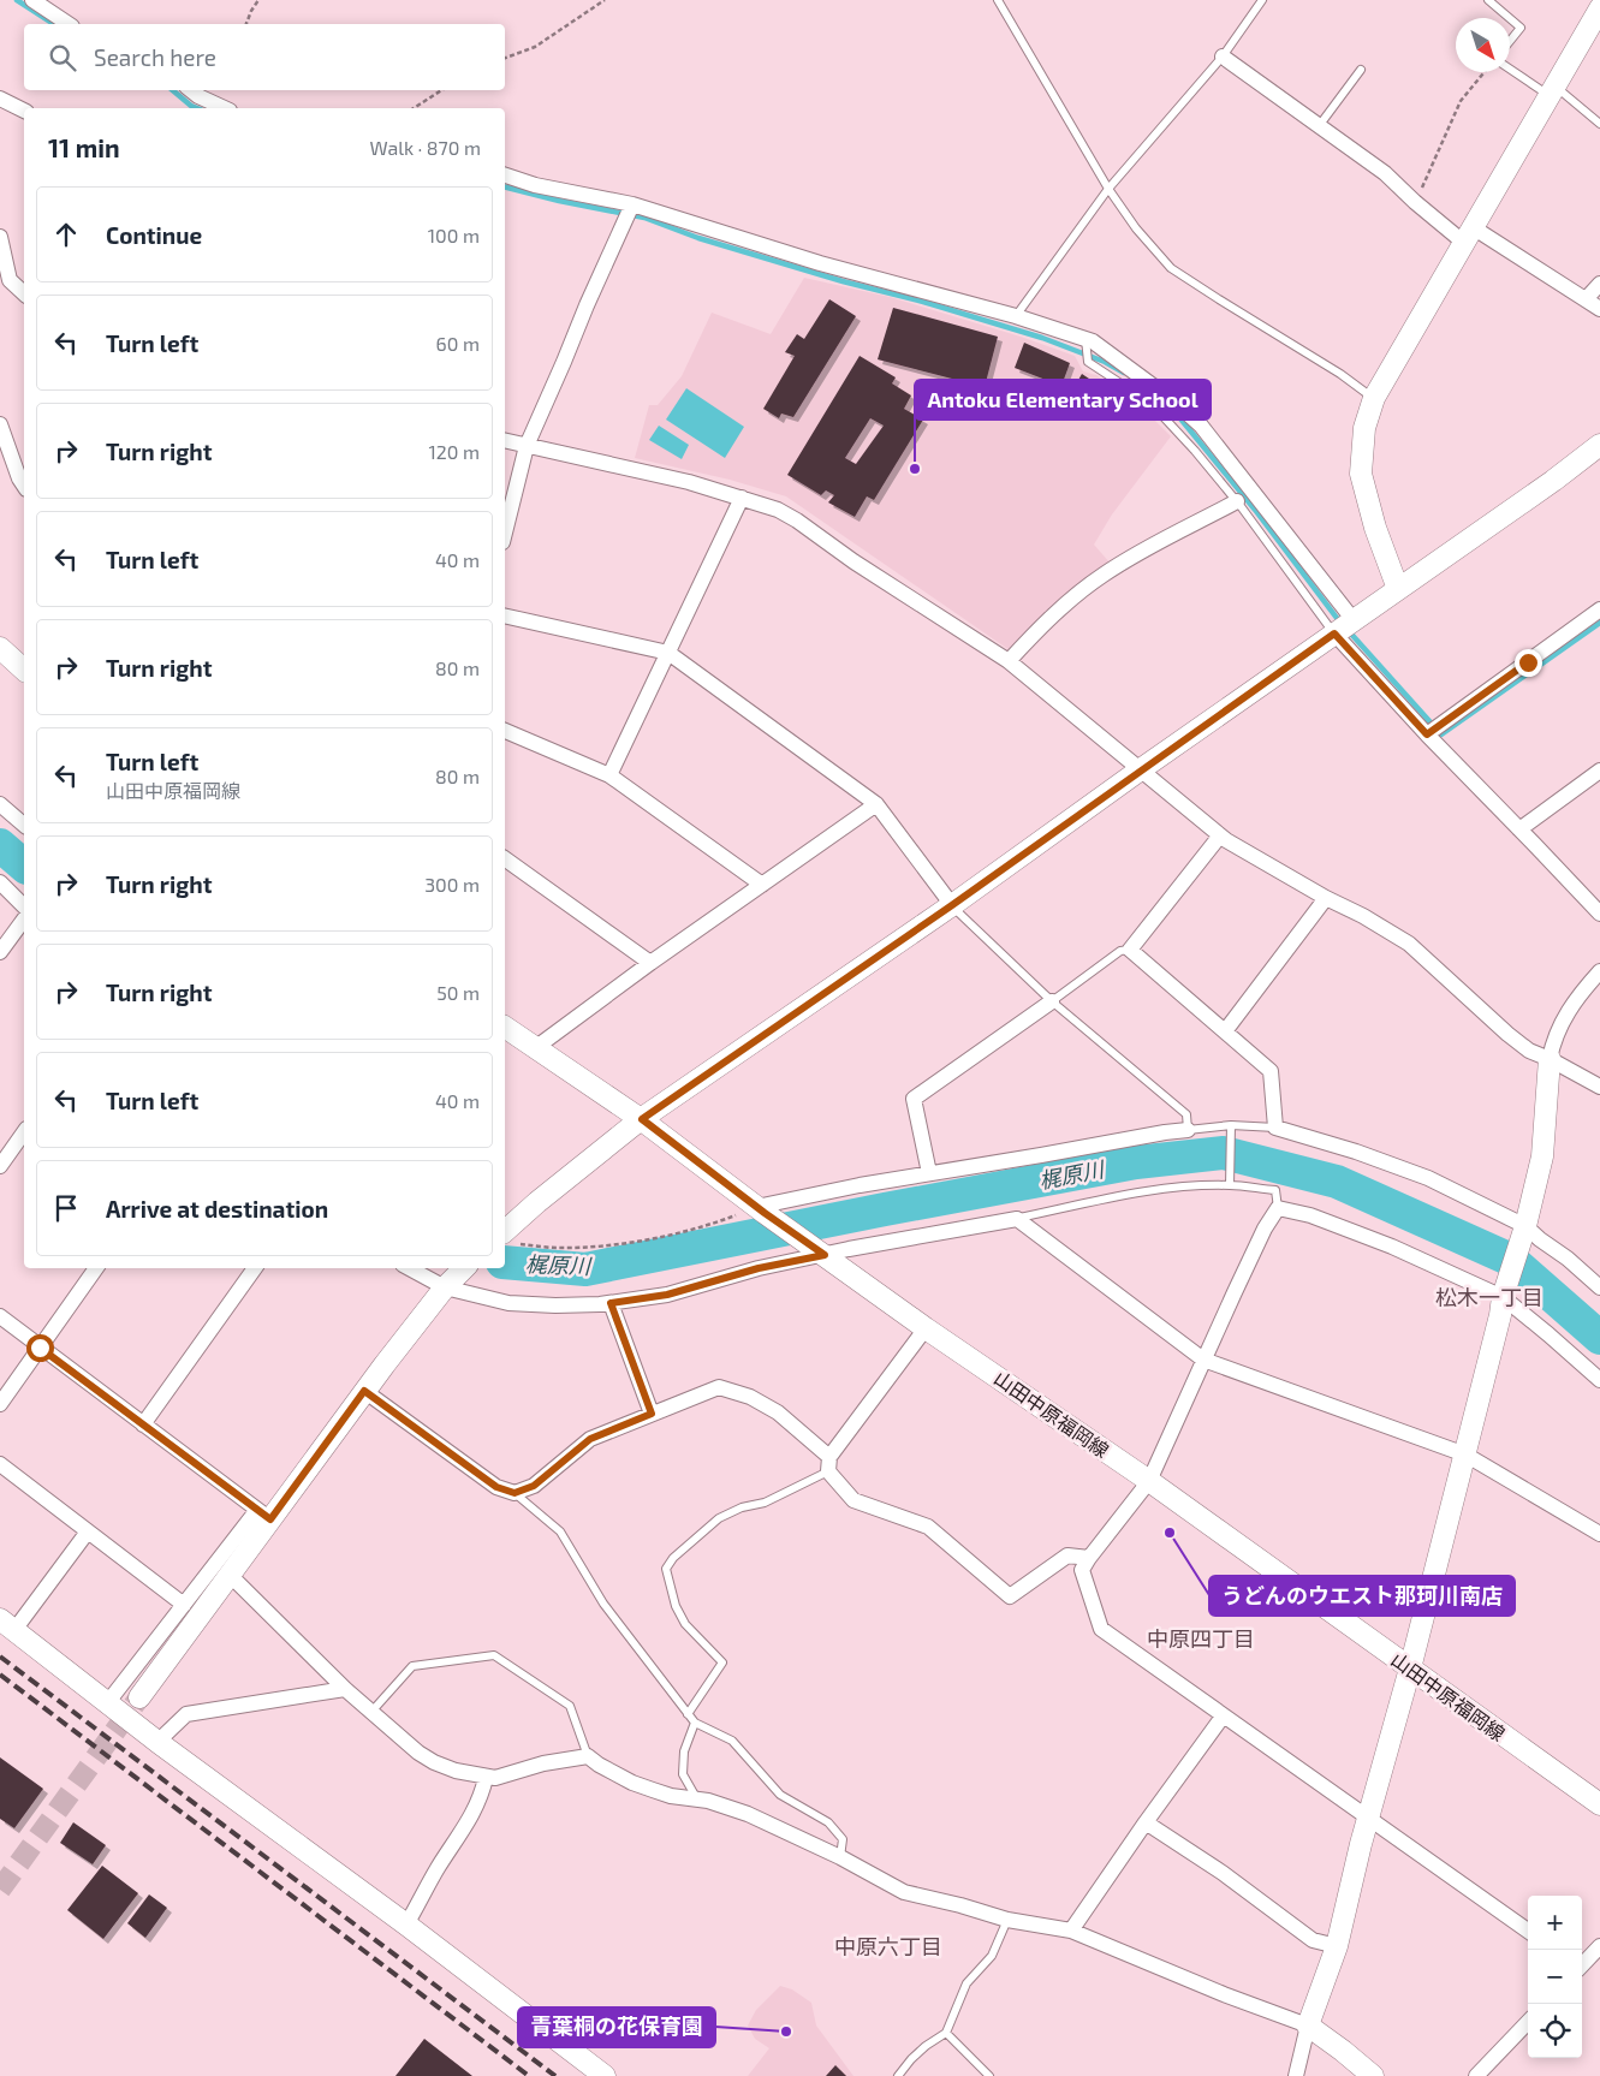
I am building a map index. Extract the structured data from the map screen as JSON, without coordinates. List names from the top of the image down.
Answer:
{
  "streets": {
    "street": ["山田中原福岡線"]
  },
  "districts": ["松木一丁目", "中原四丁目", "中原六丁目"],
  "water": ["梶原川"],
  "places": ["Antoku Elementary School", "うどんのウエスト那珂川南店", "青葉桐の花保育園"],
  "north": "bottom right",
  "page": {
    "search": "Search here",
    "heading": ["11 min", "Walk · 870 m"],
    "list": [
      ["Continue", "100 m"],
      ["Turn left", "60 m"],
      ["Turn right", "120 m"],
      ["Turn left", "40 m"],
      ["Turn right", "80 m"],
      ["Turn left", "山田中原福岡線", "80 m"],
      ["Turn right", "300 m"],
      ["Turn right", "50 m"],
      ["Turn left", "40 m"],
      "Arrive at destination"
    ],
    "map_buttons": ["+", "−"]
  }
}
